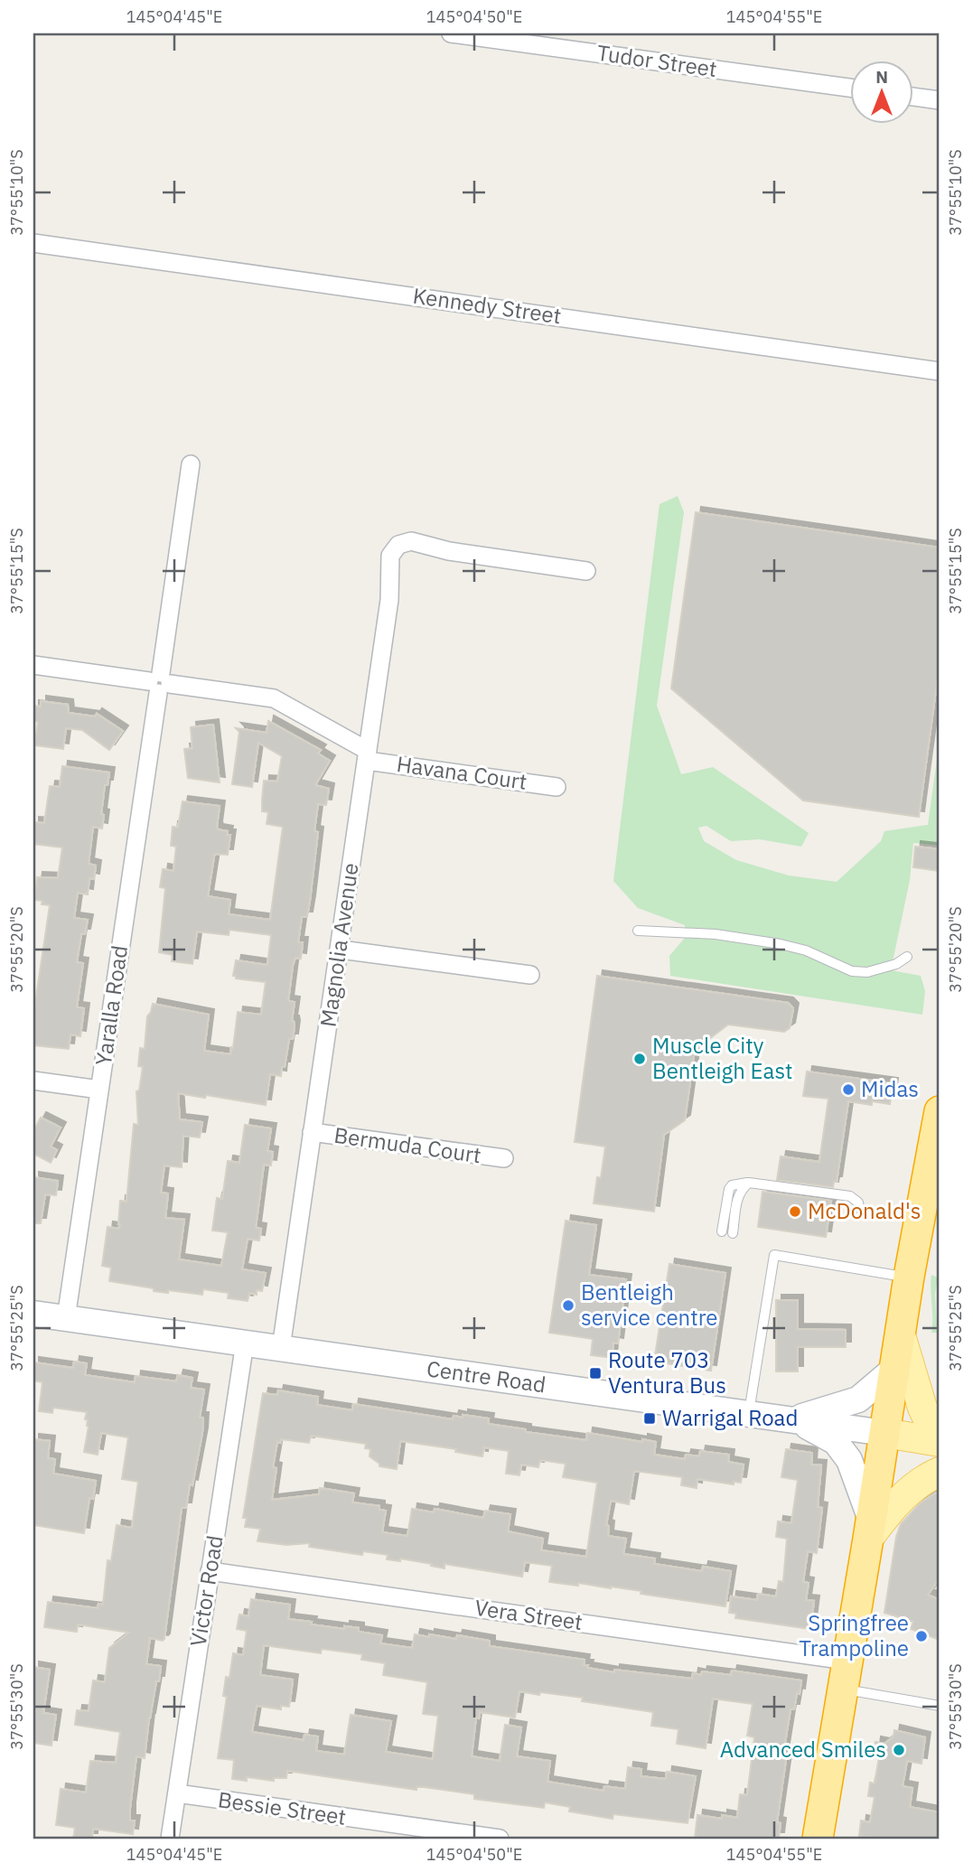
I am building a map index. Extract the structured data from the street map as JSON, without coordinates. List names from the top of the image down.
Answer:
{
  "streets": {
    "main road": ["Centre Road"],
    "street": [
      "Tudor Street",
      "Kennedy Street",
      "Havana Court",
      "Magnolia Avenue",
      "Yaralla Road",
      "Bermuda Court",
      "Victor Road",
      "Vera Street",
      "Bessie Street"
    ]
  },
  "crossings": [
    ["Havana Court", "Magnolia Avenue"],
    ["Magnolia Avenue", "Bermuda Court"],
    ["Magnolia Avenue", "Centre Road"],
    ["Yaralla Road", "Centre Road"],
    ["Centre Road", "Victor Road"],
    ["Victor Road", "Vera Street"],
    ["Victor Road", "Bessie Street"]
  ],
  "places": {
    "other": [
      "Muscle City Bentleigh East",
      "Midas",
      "McDonald's",
      "Bentleigh service centre",
      "Springfree Trampoline",
      "Advanced Smiles"
    ],
    "transit": ["Route 703 Ventura Bus", "Warrigal Road"]
  },
  "north": "top",
  "coordinates": [
    "145°04'45\"E",
    "145°04'50\"E",
    "145°04'55\"E",
    "37°55'10\"S",
    "37°55'15\"S",
    "37°55'20\"S",
    "37°55'25\"S",
    "37°55'30\"S"
  ]
}
